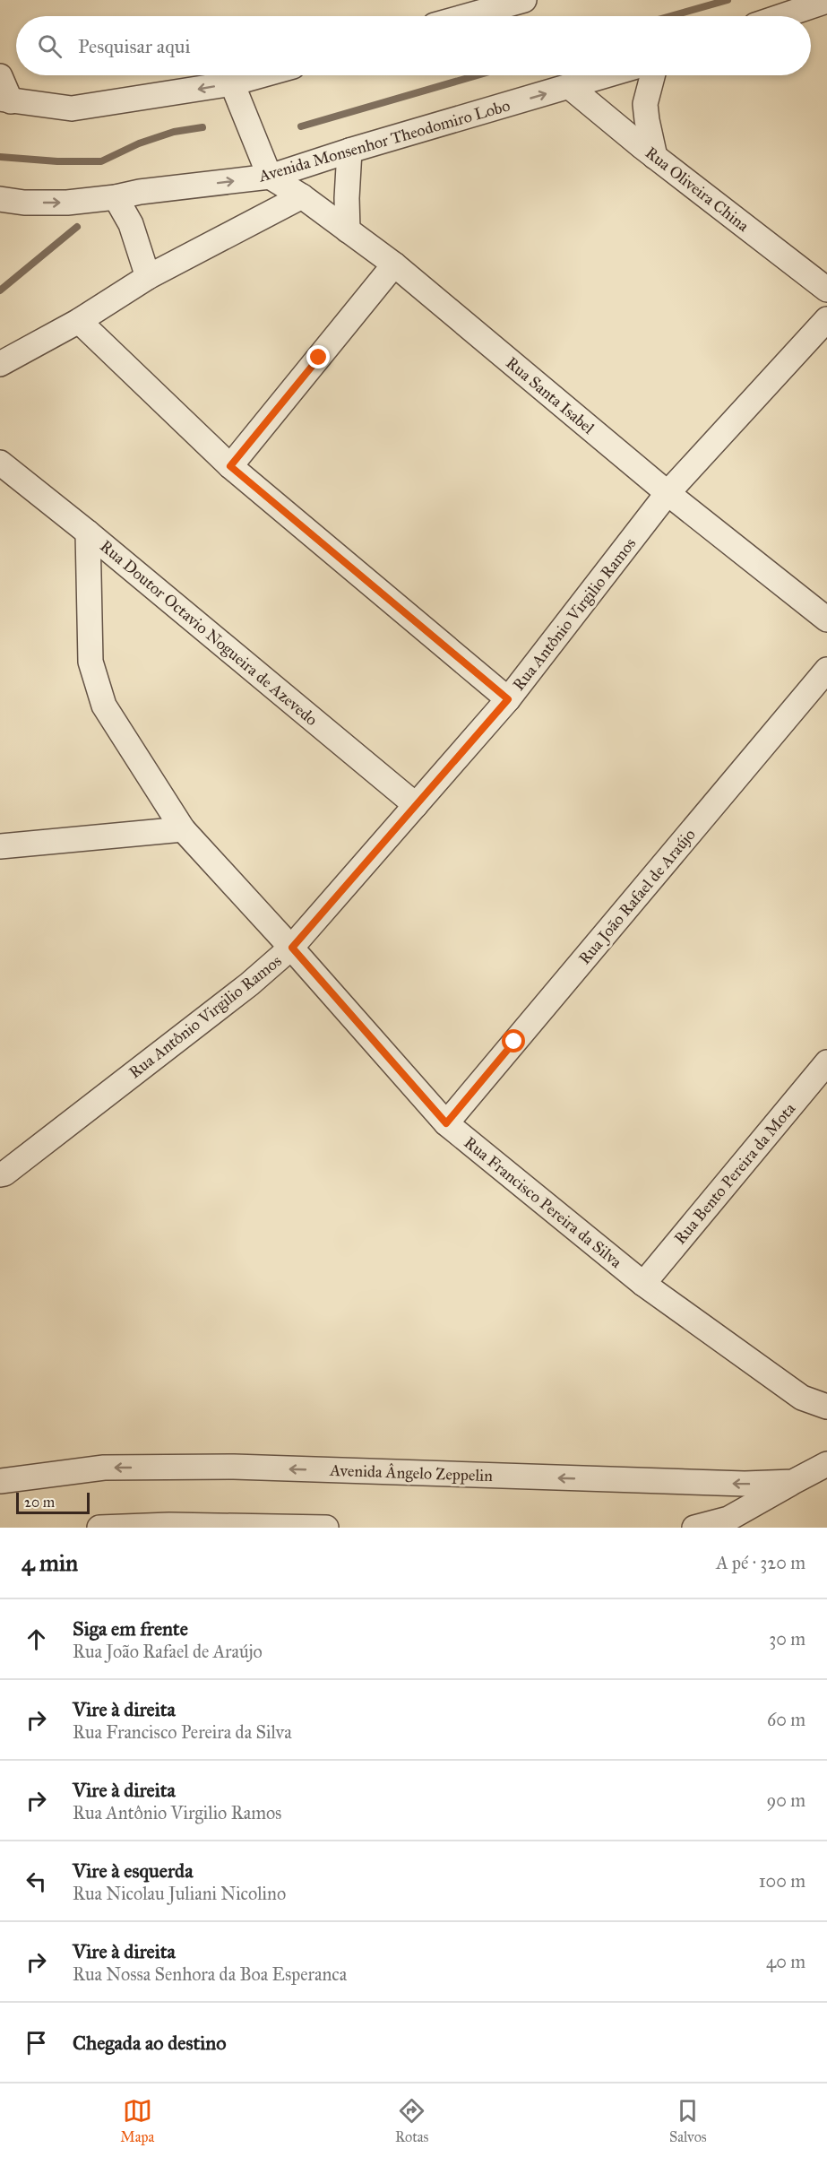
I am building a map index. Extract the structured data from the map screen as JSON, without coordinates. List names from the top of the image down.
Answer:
{
  "streets": {
    "street": [
      "Avenida Monsenhor Theodomiro Lobo",
      "Rua Oliveira China",
      "Rua Santa Isabel",
      "Rua Antônio Virgilio Ramos",
      "Rua Doutor Octavio Nogueira de Azevedo",
      "Rua João Rafael de Araújo",
      "Rua Bento Pereira da Mota",
      "Rua Francisco Pereira da Silva",
      "Avenida Ângelo Zeppelin"
    ]
  },
  "crossings": [
    ["Avenida Monsenhor Theodomiro Lobo", "Rua Oliveira China"],
    ["Avenida Monsenhor Theodomiro Lobo", "Rua Santa Isabel"],
    ["Rua Santa Isabel", "Rua Antônio Virgilio Ramos"],
    ["Rua Antônio Virgilio Ramos", "Rua Doutor Octavio Nogueira de Azevedo"],
    ["Rua Antônio Virgilio Ramos", "Rua Francisco Pereira da Silva"],
    ["Rua Doutor Octavio Nogueira de Azevedo", "Rua Francisco Pereira da Silva"],
    ["Rua João Rafael de Araújo", "Rua Francisco Pereira da Silva"],
    ["Rua Bento Pereira da Mota", "Rua Francisco Pereira da Silva"]
  ],
  "scale_bar": "20 m",
  "page": {
    "search": "Pesquisar aqui",
    "scale": "20 m",
    "heading": ["4 min", "A pé · 320 m"],
    "list": [
      ["Siga em frente", "Rua João Rafael de Araújo", "30 m"],
      ["Vire à direita", "Rua Francisco Pereira da Silva", "60 m"],
      ["Vire à direita", "Rua Antônio Virgilio Ramos", "90 m"],
      ["Vire à esquerda", "Rua Nicolau Juliani Nicolino", "100 m"],
      ["Vire à direita", "Rua Nossa Senhora da Boa Esperanca", "40 m"],
      "Chegada ao destino"
    ],
    "nav": ["Mapa", "Rotas", "Salvos"]
  }
}
